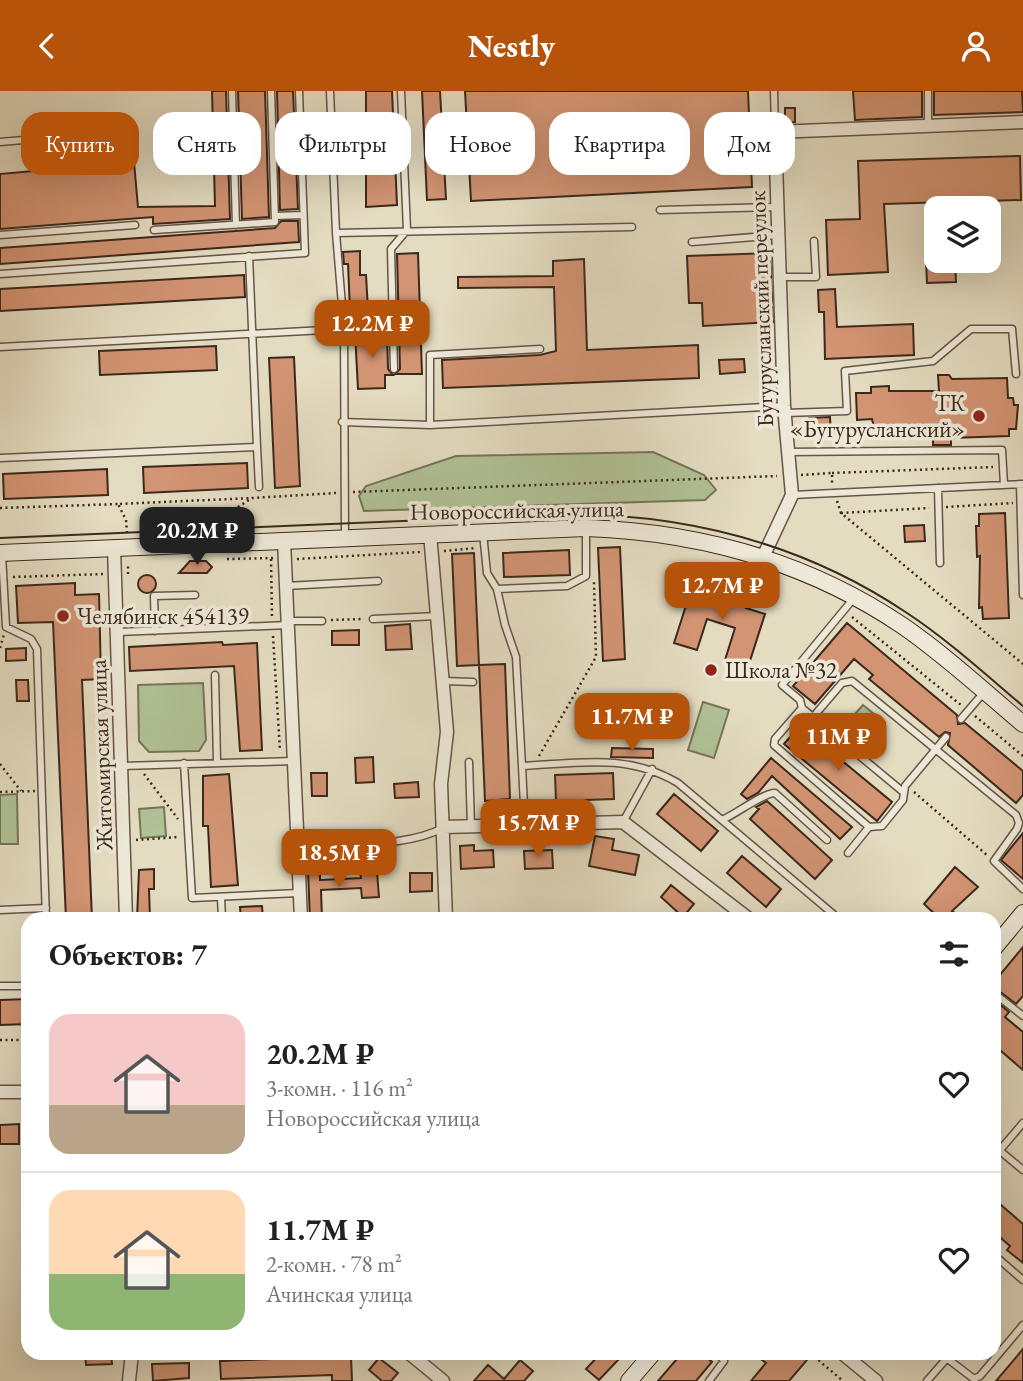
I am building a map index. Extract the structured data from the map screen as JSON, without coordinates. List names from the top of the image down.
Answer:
{
  "streets": {
    "main road": ["Новороссийская улица"],
    "street": ["Бугурусланский переулок", "Житомирская улица"]
  },
  "crossings": [
    ["Новороссийская улица", "Житомирская улица"]
  ],
  "places": ["ТК «Бугурусланский»", "Челябинск 454139", "Школа №32"],
  "page": {
    "header": "Nestly",
    "chip": [
      "Купить",
      "Снять",
      "Фильтры",
      "Новое",
      "Квартира",
      "Дом"
    ],
    "price": [
      "12.2M ₽",
      "20.2M ₽",
      "12.7M ₽",
      "11.7M ₽",
      "11M ₽",
      "15.7M ₽",
      "18.5M ₽"
    ],
    "heading": "Объектов: 7",
    "list": [
      {
        "name": "20.2M ₽",
        "note": "3-комн. · 116 m² · Новороссийская улица"
      },
      {
        "name": "11.7M ₽",
        "note": "2-комн. · 78 m² · Ачинская улица"
      }
    ]
  }
}
